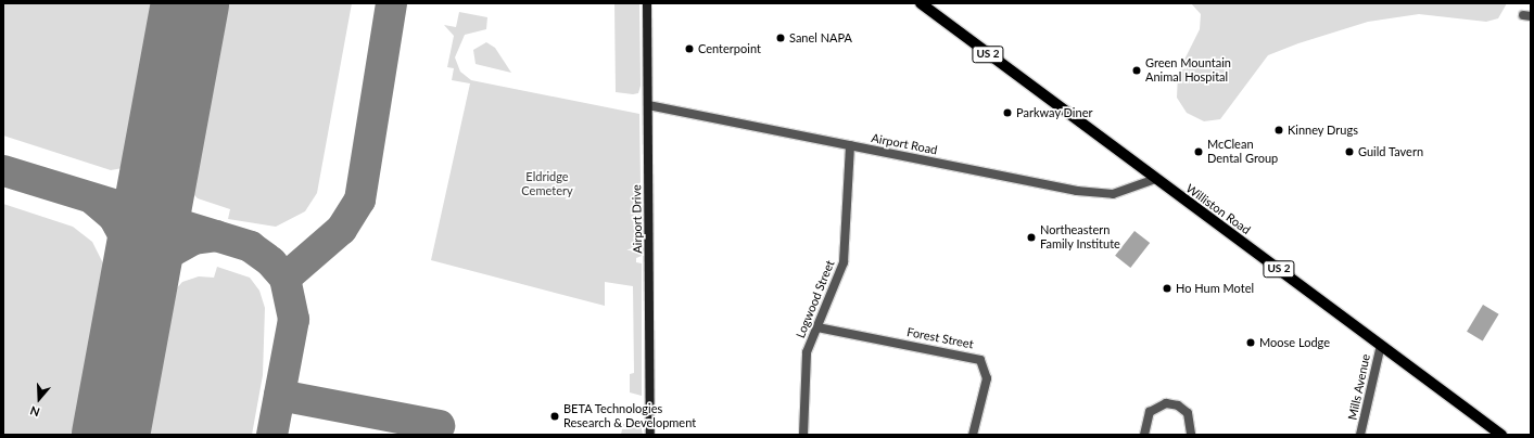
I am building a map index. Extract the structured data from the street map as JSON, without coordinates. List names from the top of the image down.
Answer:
{
  "streets": {
    "main road": ["US 2", "Williston Road", "Airport Drive"],
    "street": [
      "Airport Road",
      "Logwood Street",
      "Forest Street",
      "Mills Avenue"
    ]
  },
  "crossings": [
    ["Airport Road", "Williston Road"],
    ["Airport Road", "Airport Drive"],
    ["Airport Road", "Logwood Street"],
    ["Williston Road", "Mills Avenue"],
    ["Logwood Street", "Forest Street"]
  ],
  "parks": ["Eldridge Cemetery"],
  "places": [
    "Sanel NAPA",
    "Centerpoint",
    "Green Mountain Animal Hospital",
    "Parkway Diner",
    "Kinney Drugs",
    "McClean Dental Group",
    "Guild Tavern",
    "Northeastern Family Institute",
    "Ho Hum Motel",
    "Moose Lodge",
    "BETA Technologies Research & Development"
  ],
  "north": "bottom"
}
